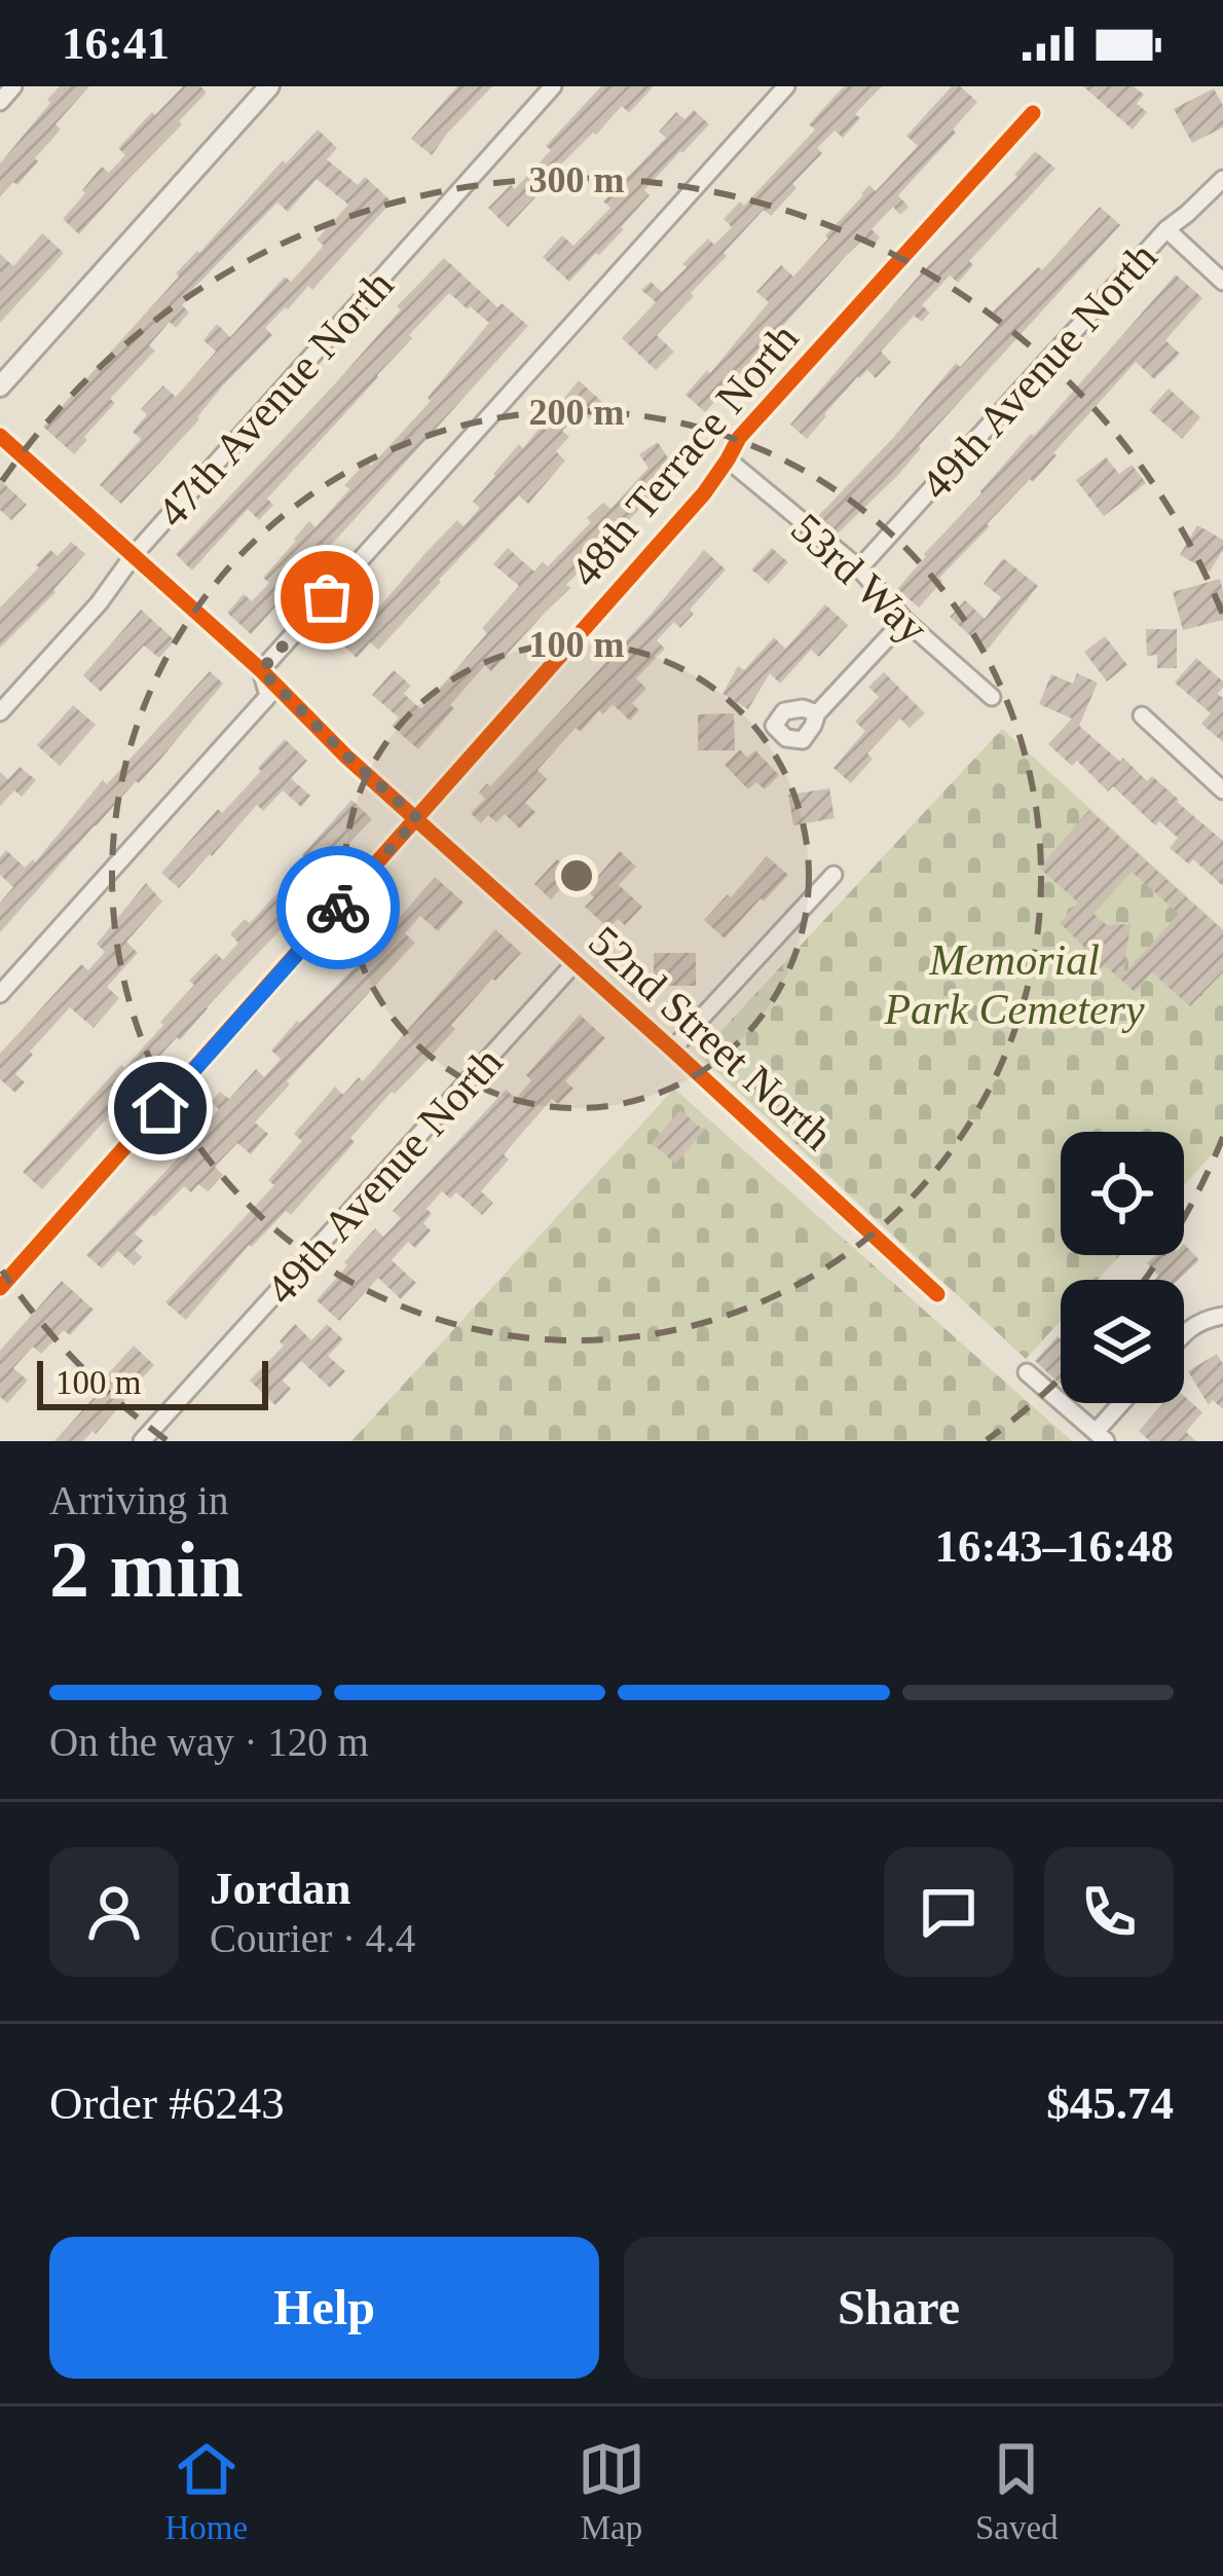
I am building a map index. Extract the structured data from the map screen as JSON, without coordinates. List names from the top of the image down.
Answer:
{
  "streets": {
    "street": [
      "49th Avenue North",
      "47th Avenue North",
      "48th Terrace North",
      "53rd Way",
      "52nd Street North"
    ]
  },
  "crossings": [
    ["49th Avenue North", "53rd Way"],
    ["49th Avenue North", "52nd Street North"],
    ["47th Avenue North", "52nd Street North"],
    ["48th Terrace North", "53rd Way"],
    ["48th Terrace North", "52nd Street North"]
  ],
  "parks": ["Memorial Park Cemetery"],
  "scale_bar": "100 m",
  "page": {
    "status": "16:41",
    "scale": "100 m",
    "heading": ["2 min", "Arriving in", "16:43–16:48"],
    "panel": [
      "Jordan",
      "Courier · 4.4",
      "Order #6243",
      "$45.74"
    ],
    "bar": "On the way · 120 m",
    "buttons": ["Help", "Share"],
    "tabs": ["Home", "Map", "Saved"]
  },
  "rings": ["300 m", "200 m", "100 m"]
}
